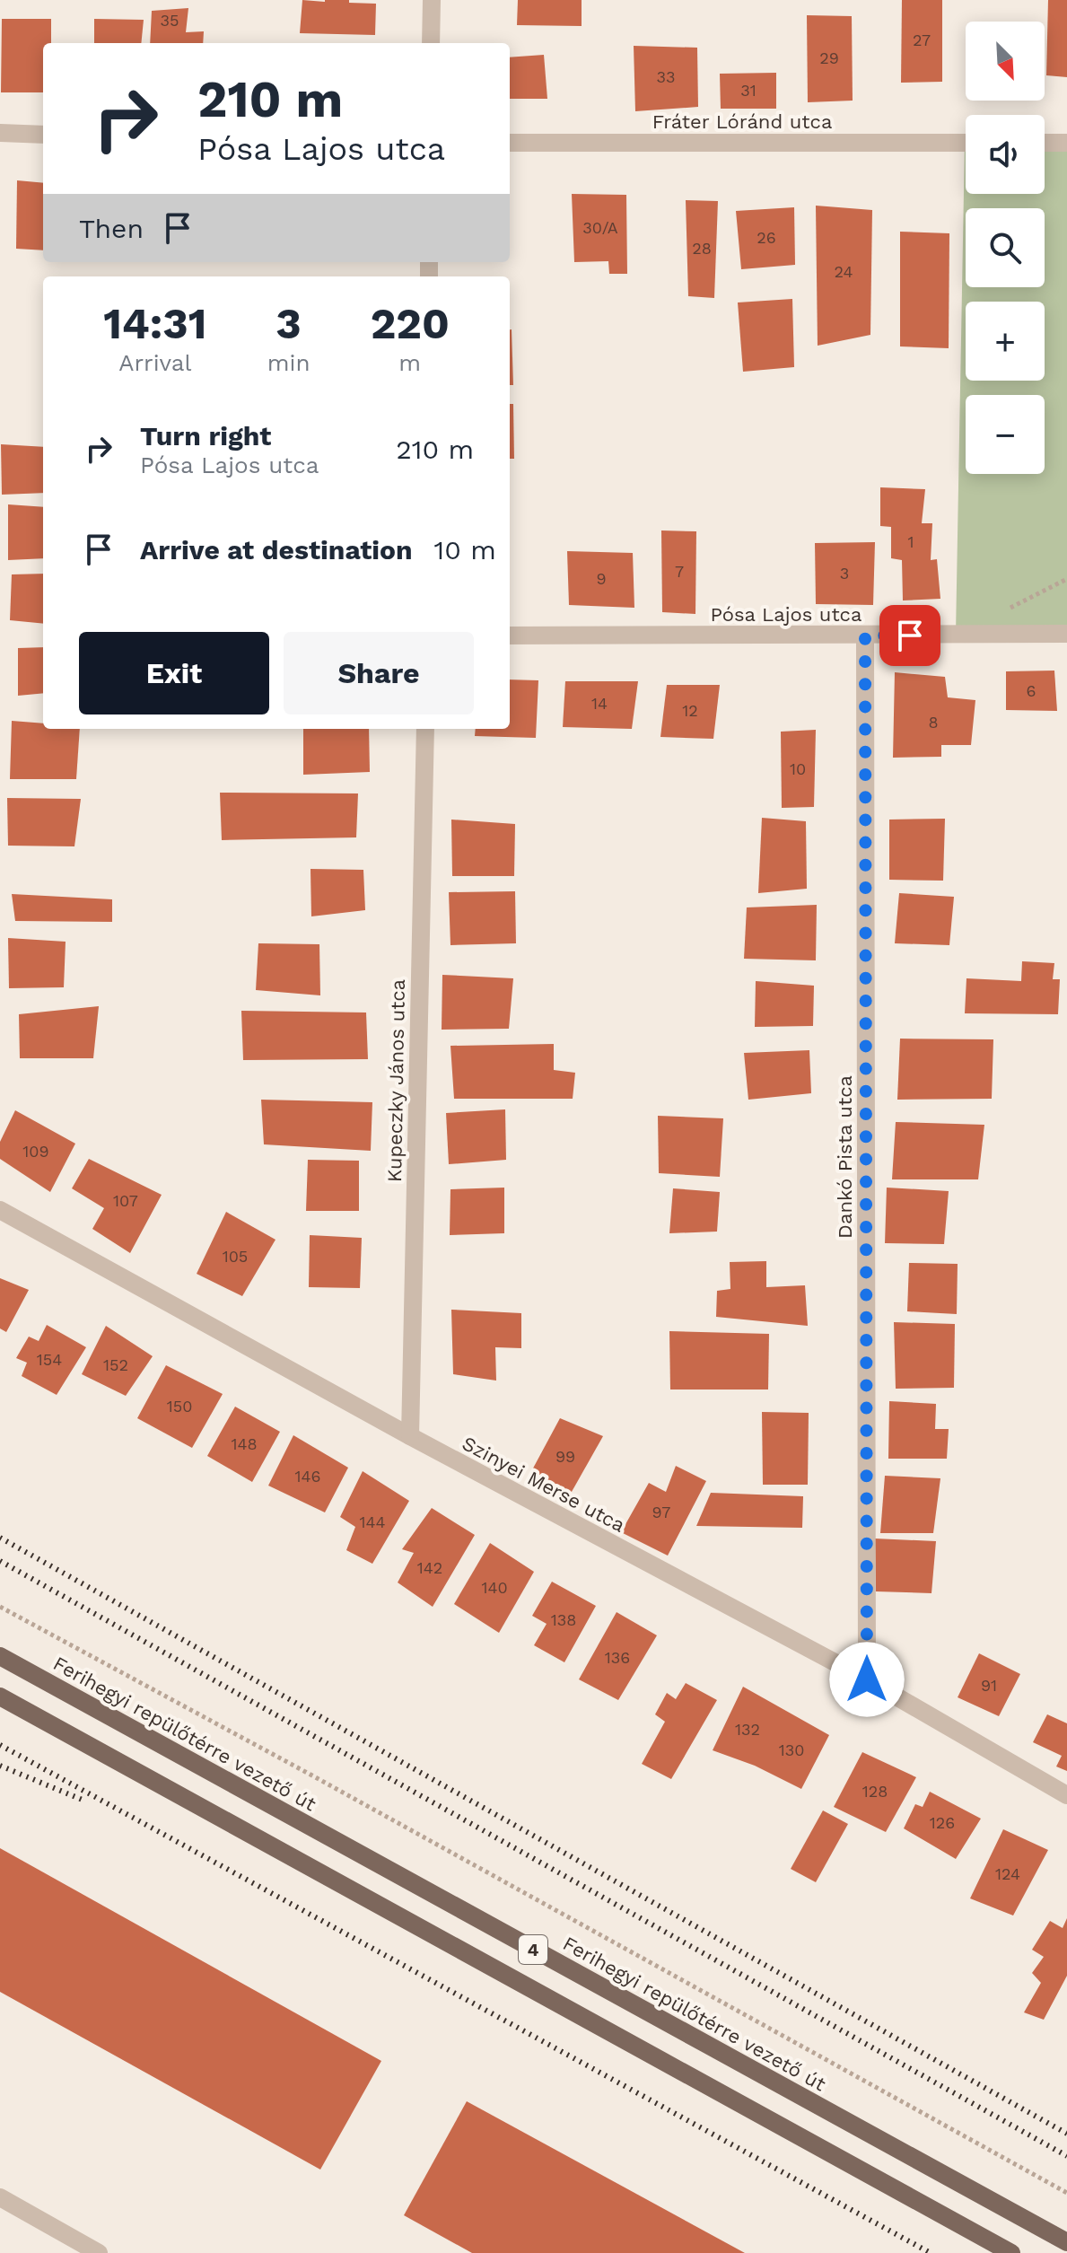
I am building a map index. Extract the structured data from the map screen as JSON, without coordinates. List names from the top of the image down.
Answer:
{
  "streets": {
    "main road": ["Ferihegyi repülőtérre vezető út", "4"],
    "street": [
      "Fráter Lóránd utca",
      "Pósa Lajos utca",
      "Kupeczky János utca",
      "Dankó Pista utca",
      "Szinyei Merse utca"
    ]
  },
  "crossings": [
    ["Pósa Lajos utca", "Dankó Pista utca"],
    ["Kupeczky János utca", "Szinyei Merse utca"],
    ["Dankó Pista utca", "Szinyei Merse utca"]
  ],
  "house_numbers": [
    "35",
    "27",
    "29",
    "33",
    "31",
    "30/A",
    "26",
    "28",
    "24",
    "1",
    "7",
    "3",
    "9",
    "6",
    "14",
    "12",
    "8",
    "10",
    "109",
    "107",
    "105",
    "154",
    "152",
    "150",
    "148",
    "99",
    "146",
    "97",
    "144",
    "142",
    "140",
    "138",
    "136",
    "91",
    "132",
    "130",
    "128",
    "126",
    "124"
  ],
  "north": "bottom right",
  "page": {
    "map_buttons": ["+", "−"],
    "turn": ["210 m", "Pósa Lajos utca"],
    "then": "Then",
    "eta": [
      "14:31",
      "Arrival",
      "3",
      "min",
      "220",
      "m"
    ],
    "list": [
      {
        "name": "Turn right",
        "note": "Pósa Lajos utca",
        "value": "210 m"
      },
      {
        "name": "Arrive at destination",
        "value": "10 m"
      }
    ],
    "buttons": ["Exit", "Share"]
  }
}
